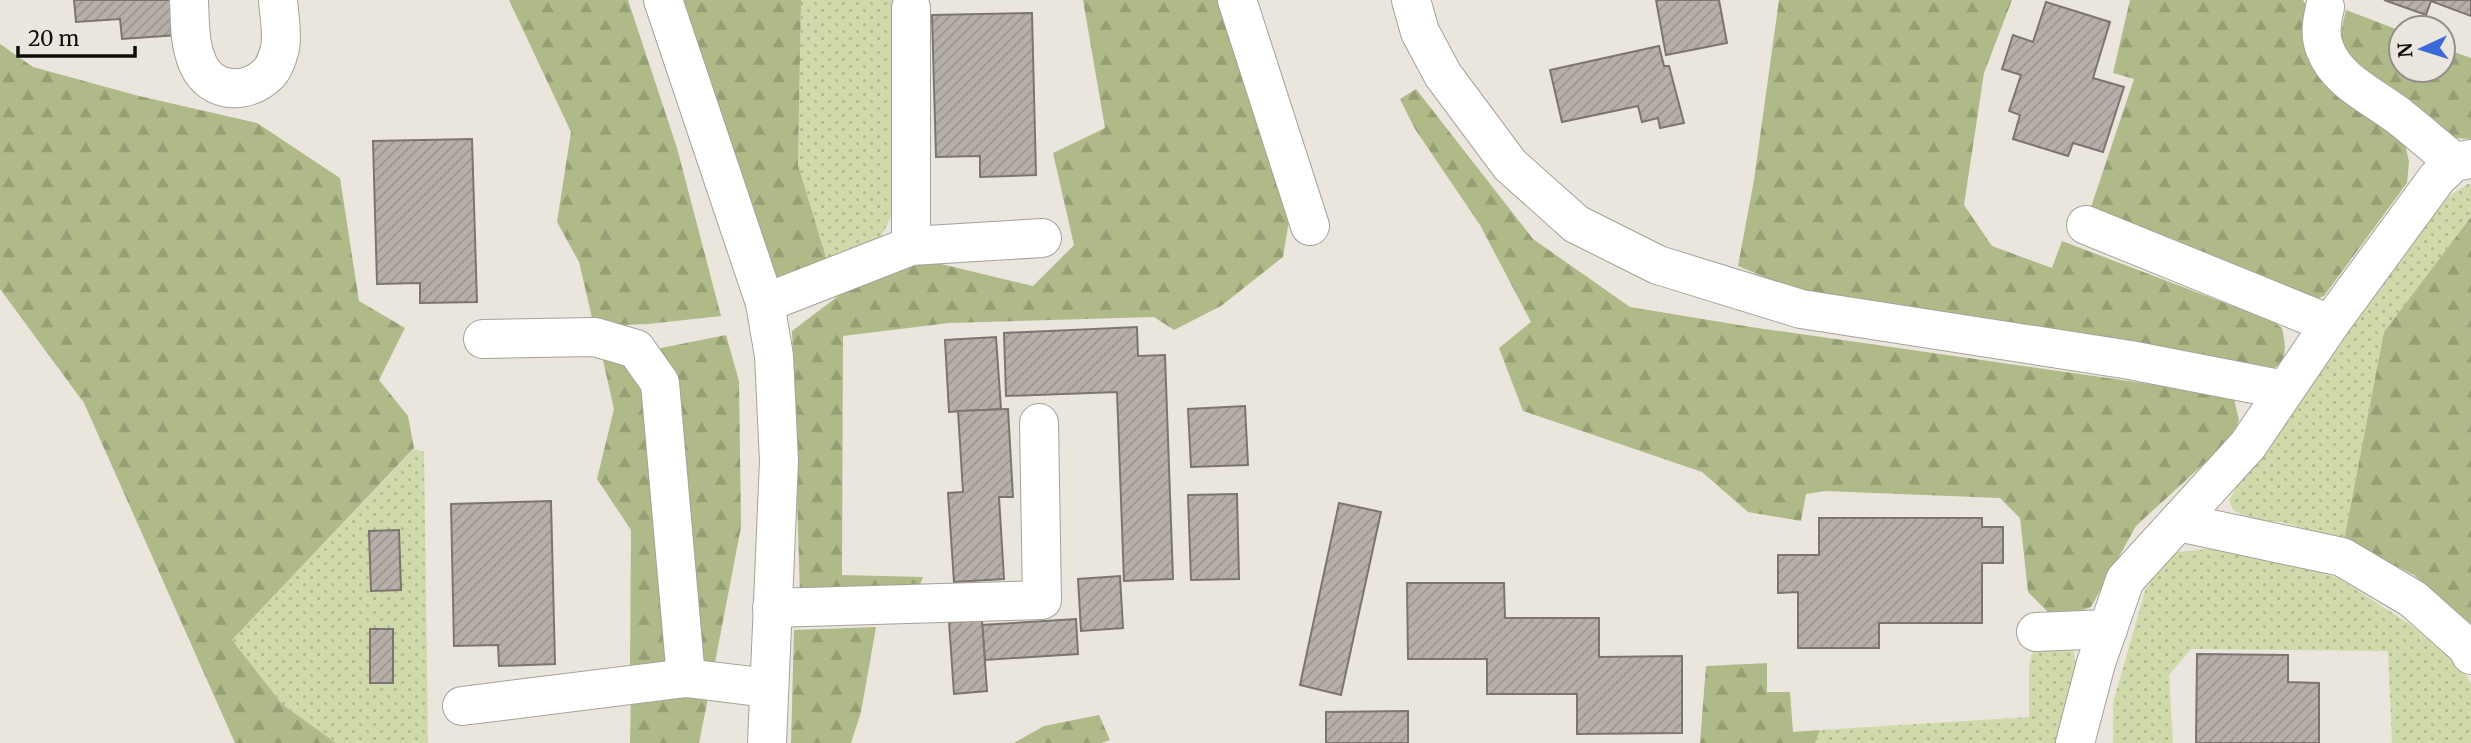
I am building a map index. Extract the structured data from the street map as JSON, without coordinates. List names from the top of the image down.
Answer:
{
  "scale_bar": "20 m",
  "north": "left"
}
